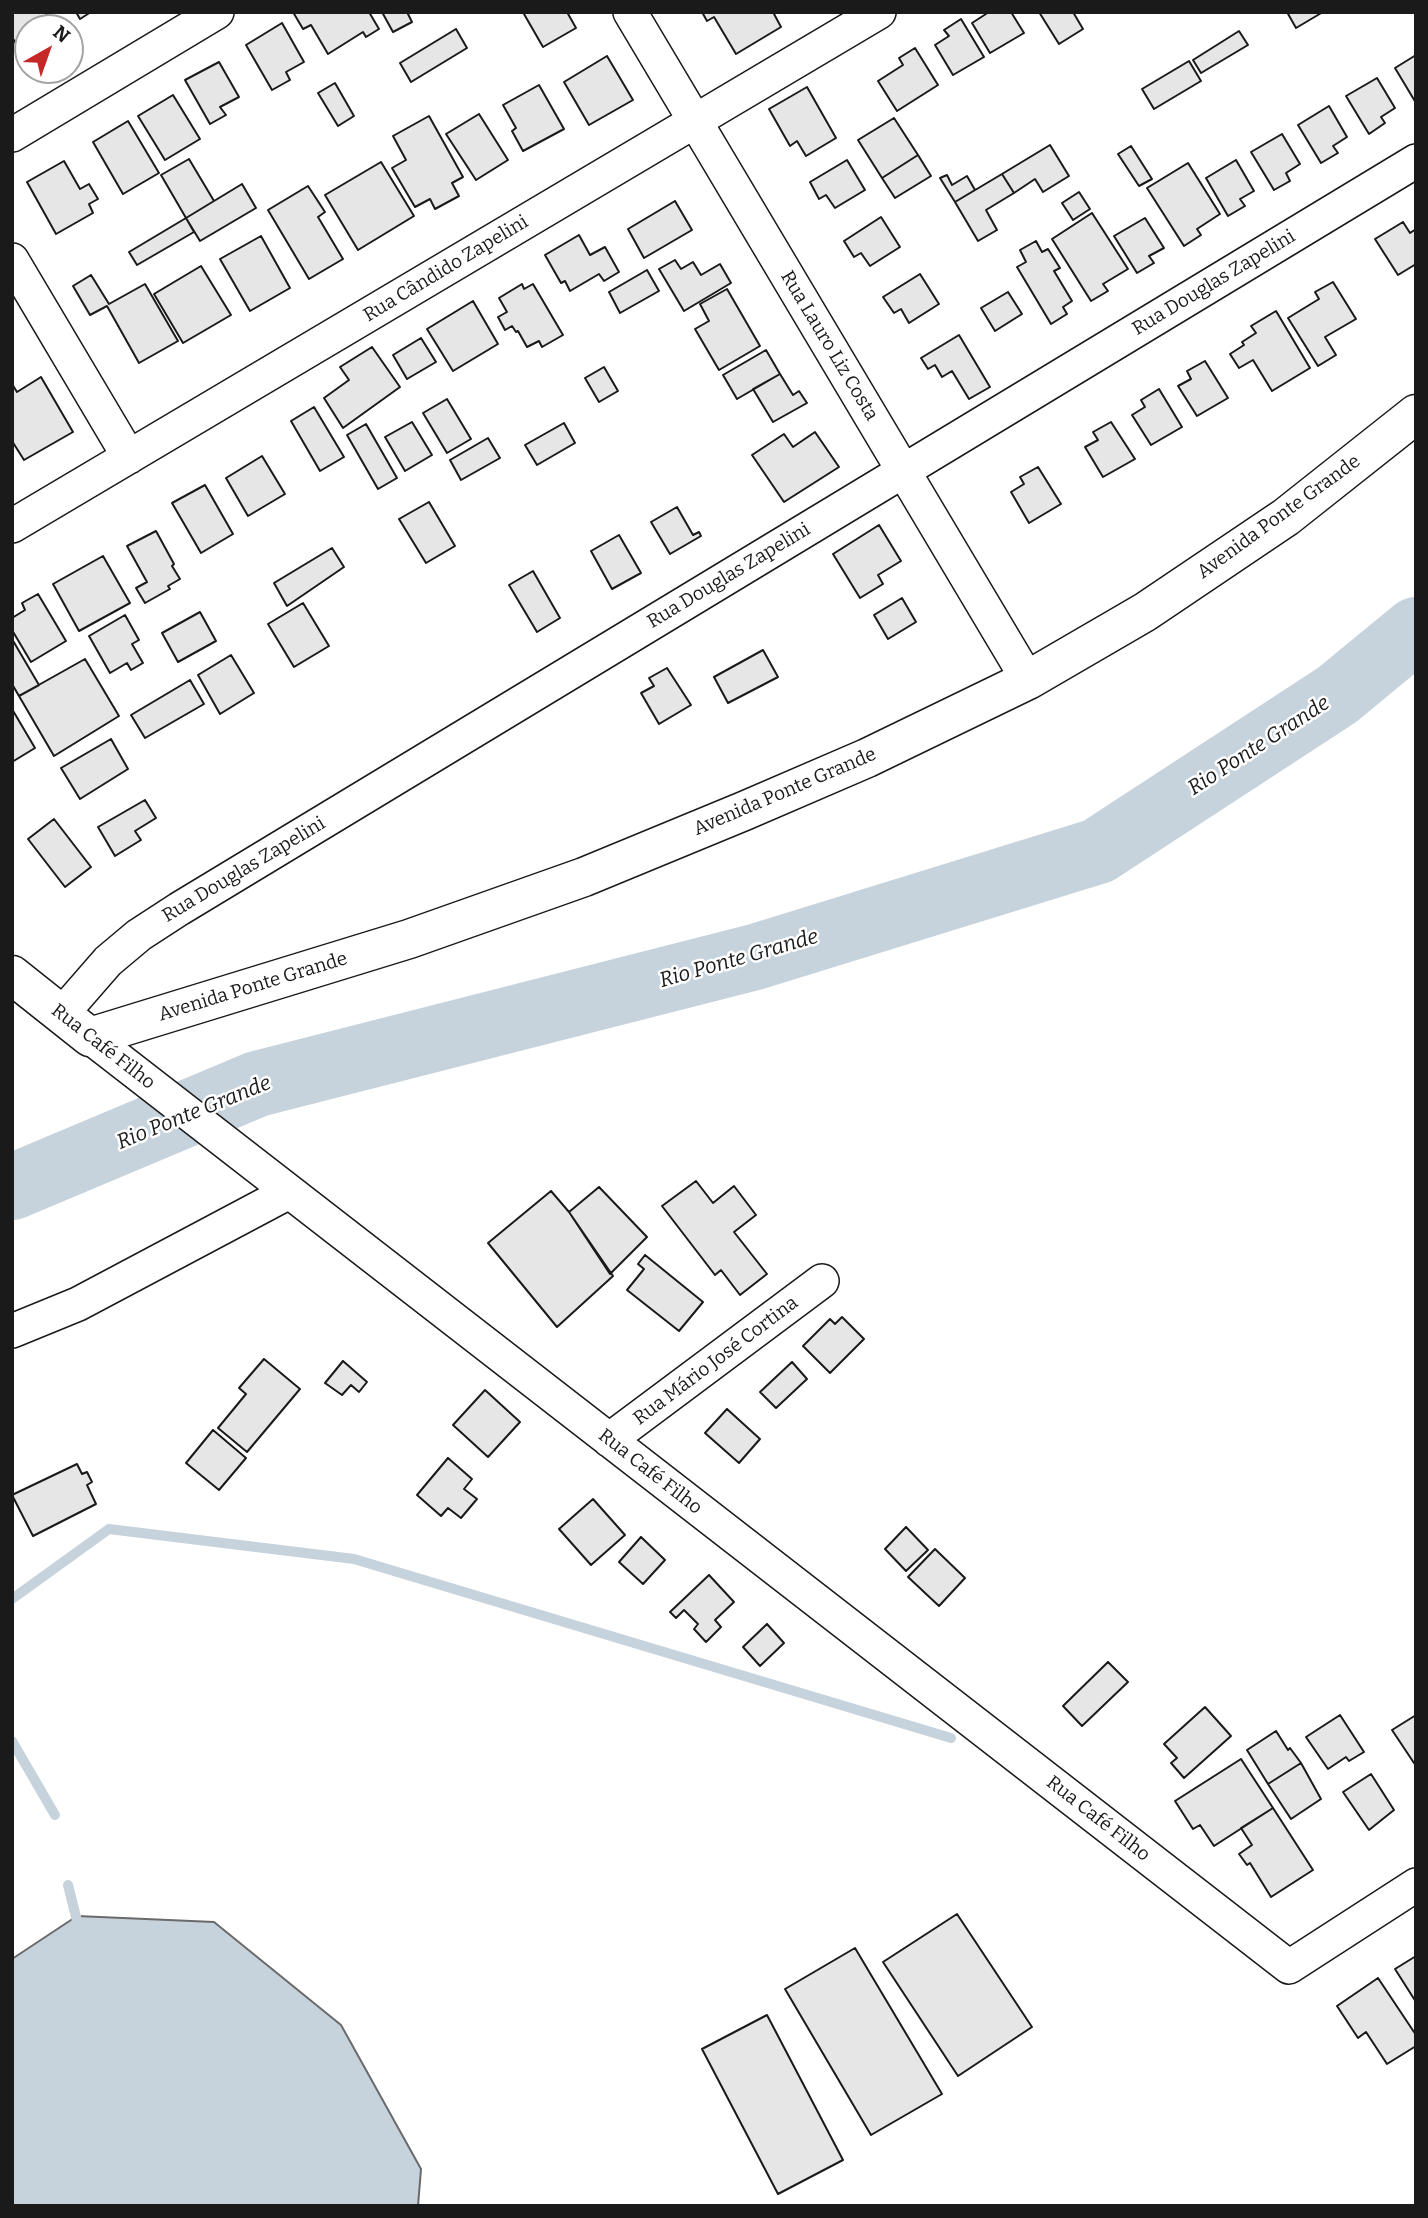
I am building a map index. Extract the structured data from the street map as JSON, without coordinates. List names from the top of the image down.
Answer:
{
  "streets": {
    "street": [
      "Rua Cândido Zapelini",
      "Rua Douglas Zapelini",
      "Rua Lauro Liz Costa",
      "Avenida Ponte Grande",
      "Rua Café Filho",
      "Rua Mário José Cortina"
    ]
  },
  "crossings": [
    ["Rua Cândido Zapelini", "Rua Lauro Liz Costa"],
    ["Rua Douglas Zapelini", "Rua Lauro Liz Costa"],
    ["Rua Douglas Zapelini", "Avenida Ponte Grande"],
    ["Rua Douglas Zapelini", "Rua Café Filho"],
    ["Rua Lauro Liz Costa", "Avenida Ponte Grande"],
    ["Avenida Ponte Grande", "Rua Café Filho"],
    ["Rua Café Filho", "Rua Mário José Cortina"]
  ],
  "water": ["Rio Ponte Grande"],
  "north": "top right"
}
